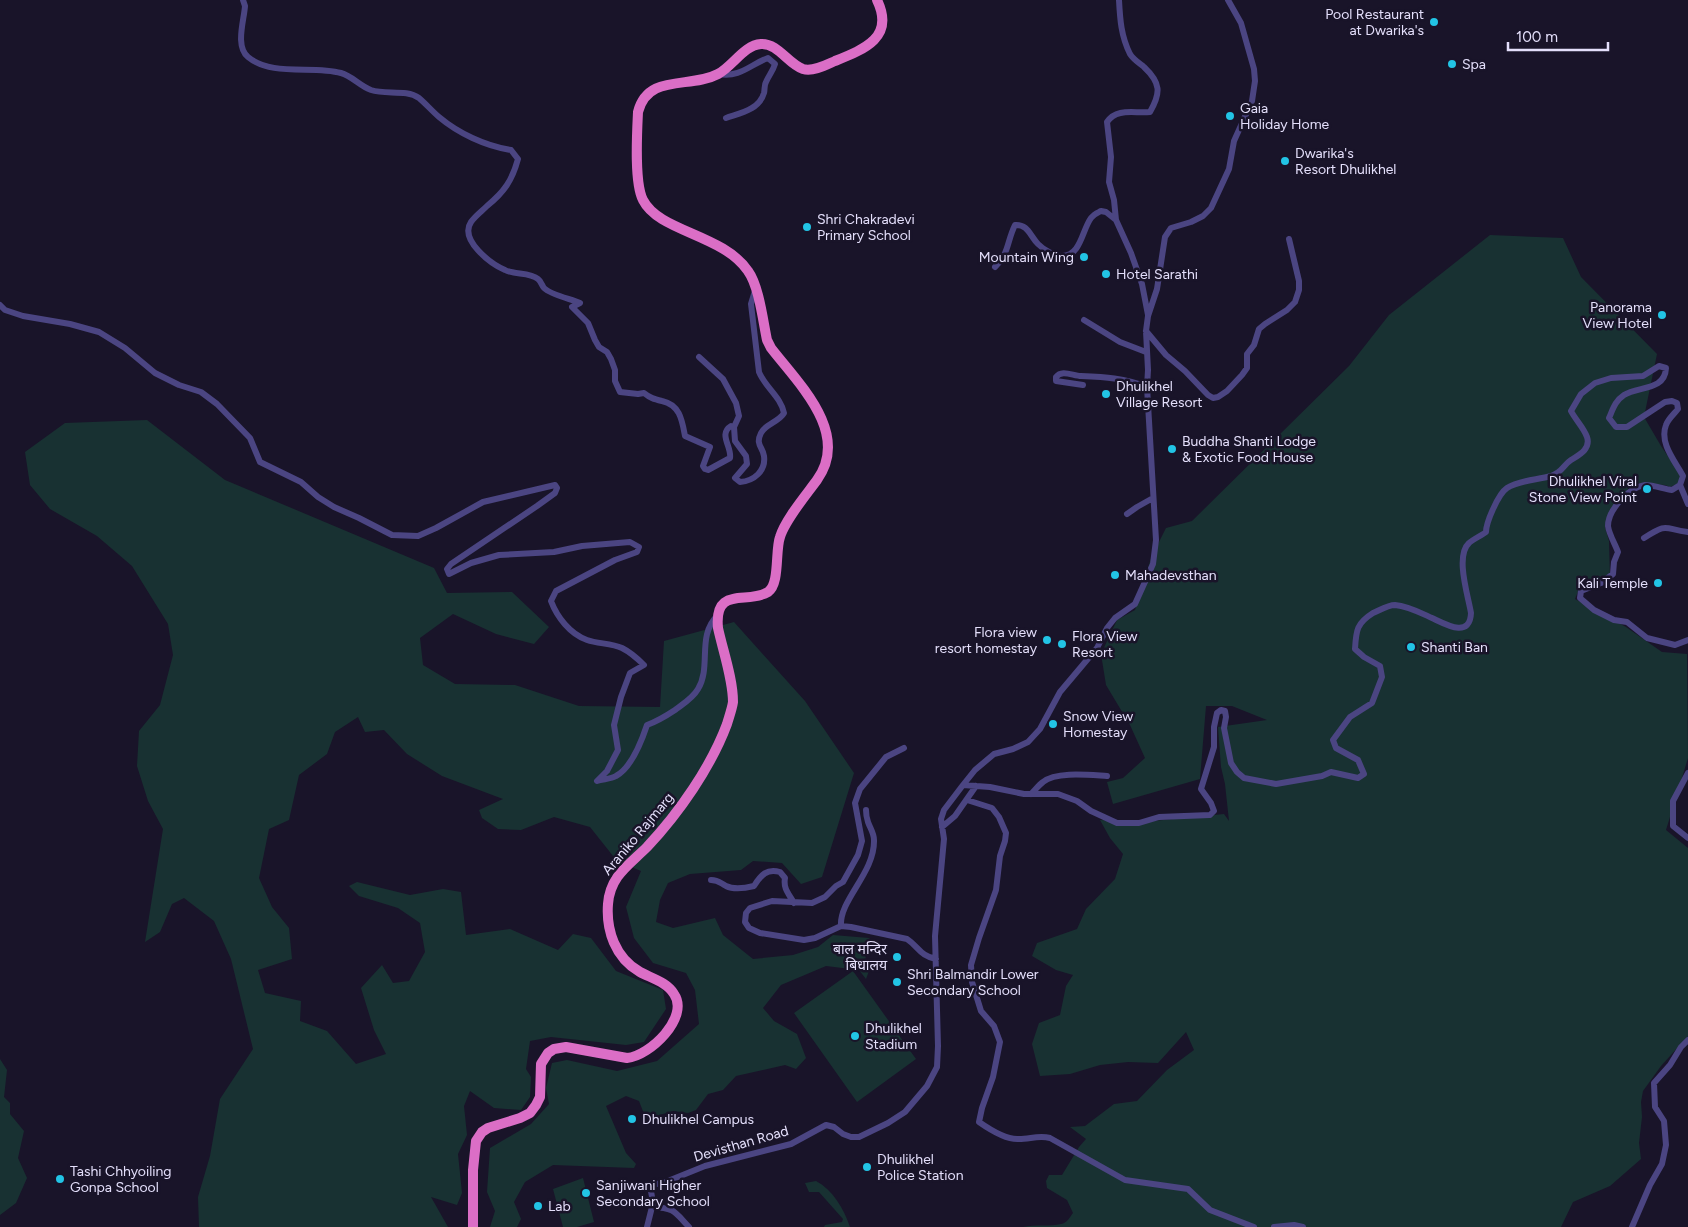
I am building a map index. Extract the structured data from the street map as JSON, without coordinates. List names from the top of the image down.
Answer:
{
  "streets": {
    "highway": ["Araniko Rajmarg"],
    "street": ["Devisthan Road"]
  },
  "places": [
    "Pool Restaurant at Dwarika's",
    "Spa",
    "Gaia Holiday Home",
    "Dwarika's Resort Dhulikhel",
    "Shri Chakradevi Primary School",
    "Mountain Wing",
    "Hotel Sarathi",
    "Panorama View Hotel",
    "Dhulikhel Village Resort",
    "Buddha Shanti Lodge & Exotic Food House",
    "Dhulikhel Viral Stone View Point",
    "Mahadevsthan",
    "Kali Temple",
    "Flora view resort homestay",
    "Flora View Resort",
    "Shanti Ban",
    "Snow View Homestay",
    "बाल मन्दिर बिधालय",
    "Shri Balmandir Lower Secondary School",
    "Dhulikhel Stadium",
    "Dhulikhel Campus",
    "Dhulikhel Police Station",
    "Tashi Chhyoiling Gonpa School",
    "Sanjiwani Higher Secondary School",
    "Lab"
  ],
  "scale_bar": "100 m"
}
